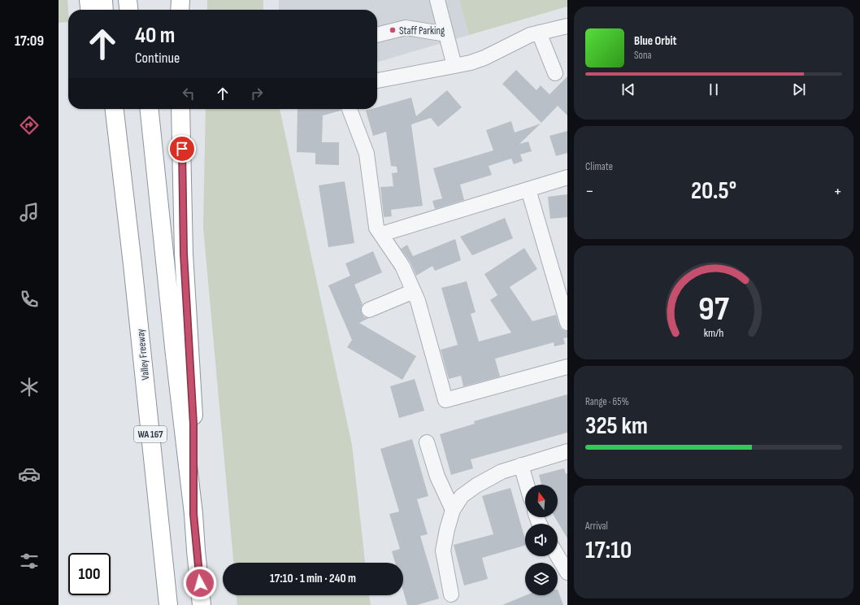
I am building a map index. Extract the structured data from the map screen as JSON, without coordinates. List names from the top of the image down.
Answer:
{
  "streets": {
    "highway": ["Valley Freeway", "WA 167"]
  },
  "places": ["Staff Parking"],
  "north": "top",
  "page": {
    "tabs": "17:09",
    "turn": ["40 m", "Continue"],
    "song": ["Blue Orbit", "Sona"],
    "tile": [
      "Climate",
      ["Range · 65%", "325 km"],
      ["Arrival", "17:10"]
    ],
    "heat": ["−", "20.5°", "+"],
    "limit": "100",
    "trip": "17:10 · 1 min · 240 m",
    "gauge": ["97", "km/h"]
  }
}
